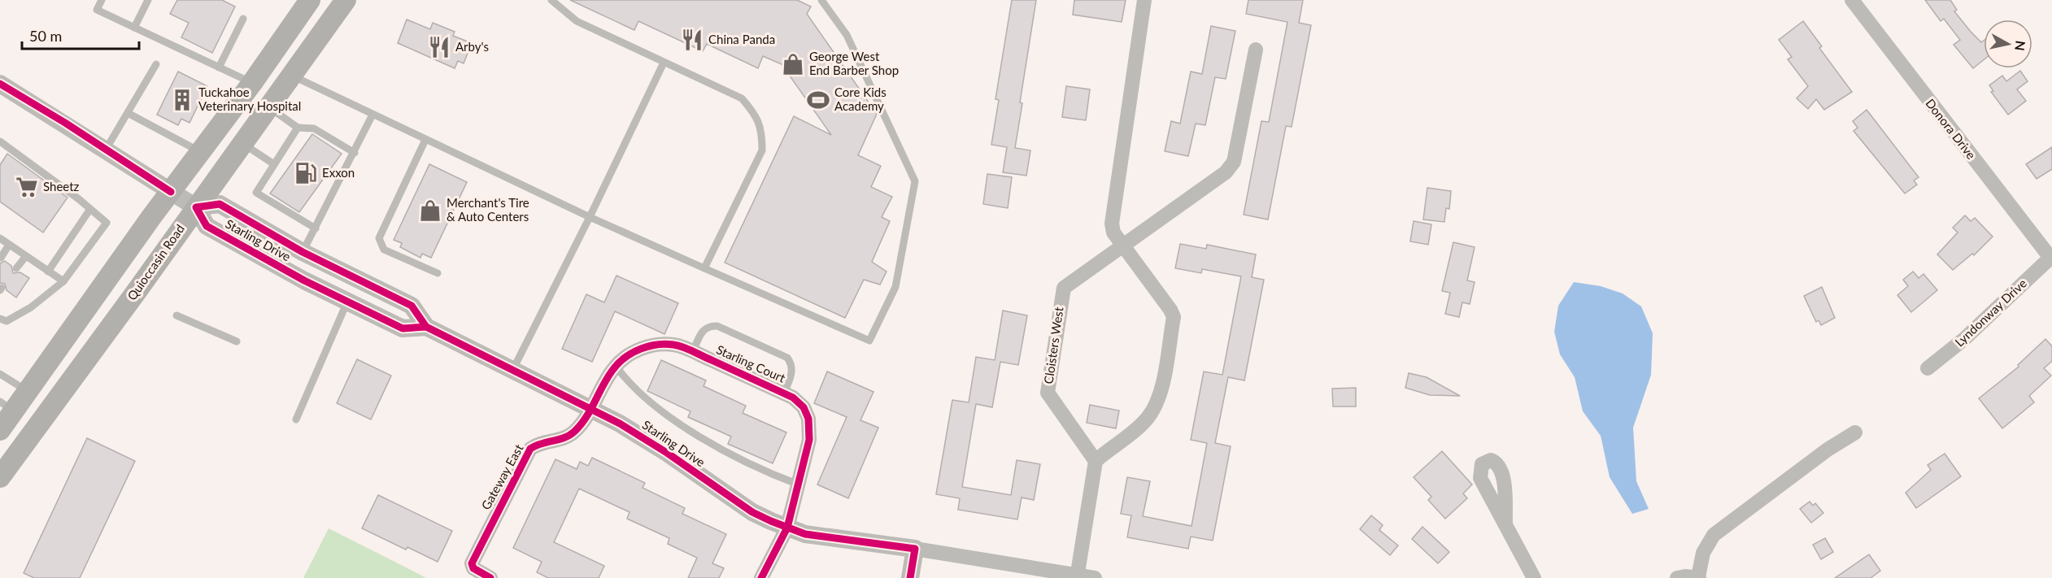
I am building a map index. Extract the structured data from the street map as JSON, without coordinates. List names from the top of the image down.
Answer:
{
  "streets": {
    "main road": ["Quioccasin Road"],
    "street": [
      "Donora Drive",
      "Starling Drive",
      "Lyndonway Drive",
      "Cloisters West",
      "Starling Court",
      "Gateway East"
    ]
  },
  "crossings": [
    ["Donora Drive", "Lyndonway Drive"],
    ["Starling Drive", "Quioccasin Road"],
    ["Starling Drive", "Starling Court"],
    ["Starling Drive", "Gateway East"],
    ["Starling Court", "Gateway East"]
  ],
  "places": {
    "restaurant": ["China Panda", "Arby's"],
    "shop": ["George West End Barber Shop", "Merchant's Tire & Auto Centers"],
    "building": ["Tuckahoe Veterinary Hospital"],
    "sports": ["Core Kids Academy"],
    "fuel station": ["Exxon"],
    "supermarket": ["Sheetz"]
  },
  "scale_bar": "50 m",
  "north": "right"
}
